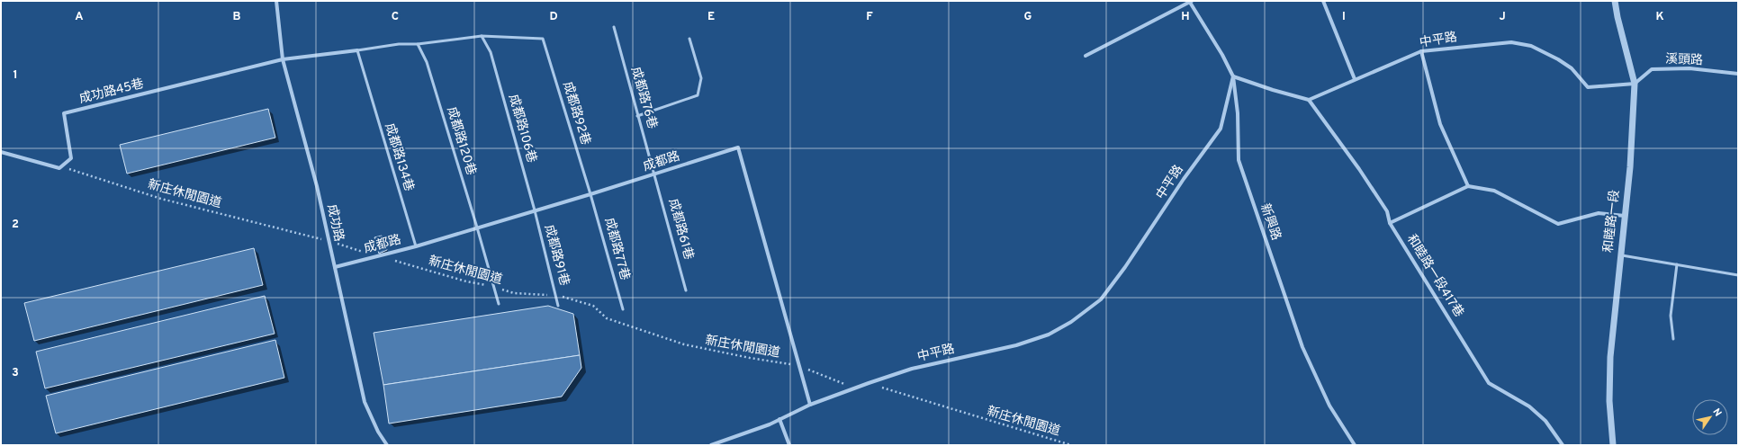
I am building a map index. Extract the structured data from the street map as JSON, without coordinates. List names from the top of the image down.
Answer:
{
  "streets": {
    "street": [
      "中平路",
      "溪頭路",
      "成功路45巷",
      "成都路",
      "和睦路一段",
      "新興路",
      "成功路",
      "和睦路一段417巷"
    ],
    "lane": [
      "成都路76巷",
      "成都路92巷",
      "成都路106巷",
      "成都路120巷",
      "成都路134巷",
      "成都路61巷",
      "成都路77巷",
      "成都路91巷"
    ],
    "path": ["新庄休閒園道"]
  },
  "crossings": [
    ["中平路", "溪頭路"],
    ["中平路", "成都路"],
    ["中平路", "新庄休閒園道"],
    ["中平路", "和睦路一段"],
    ["中平路", "新興路"],
    ["中平路", "和睦路一段417巷"],
    ["溪頭路", "和睦路一段"],
    ["成功路45巷", "成功路"],
    ["成都路76巷", "成都路"],
    ["成都路76巷", "成都路61巷"],
    ["成都路92巷", "成都路106巷"],
    ["成都路92巷", "成都路"],
    ["成都路92巷", "成都路77巷"],
    ["成都路106巷", "成都路"],
    ["成都路106巷", "成都路91巷"],
    ["成都路120巷", "成都路"],
    ["成都路120巷", "新庄休閒園道"],
    ["成都路134巷", "成都路"],
    ["成都路", "新庄休閒園道"],
    ["成都路", "成功路"],
    ["成都路", "成都路61巷"],
    ["成都路", "成都路77巷"],
    ["成都路", "成都路91巷"],
    ["新庄休閒園道", "成功路"],
    ["新庄休閒園道", "成都路91巷"]
  ],
  "north": "top right",
  "grid": {
    "columns": [
      "A",
      "B",
      "C",
      "D",
      "E",
      "F",
      "G",
      "H",
      "I",
      "J",
      "K"
    ],
    "rows": ["1", "2", "3"]
  }
}
